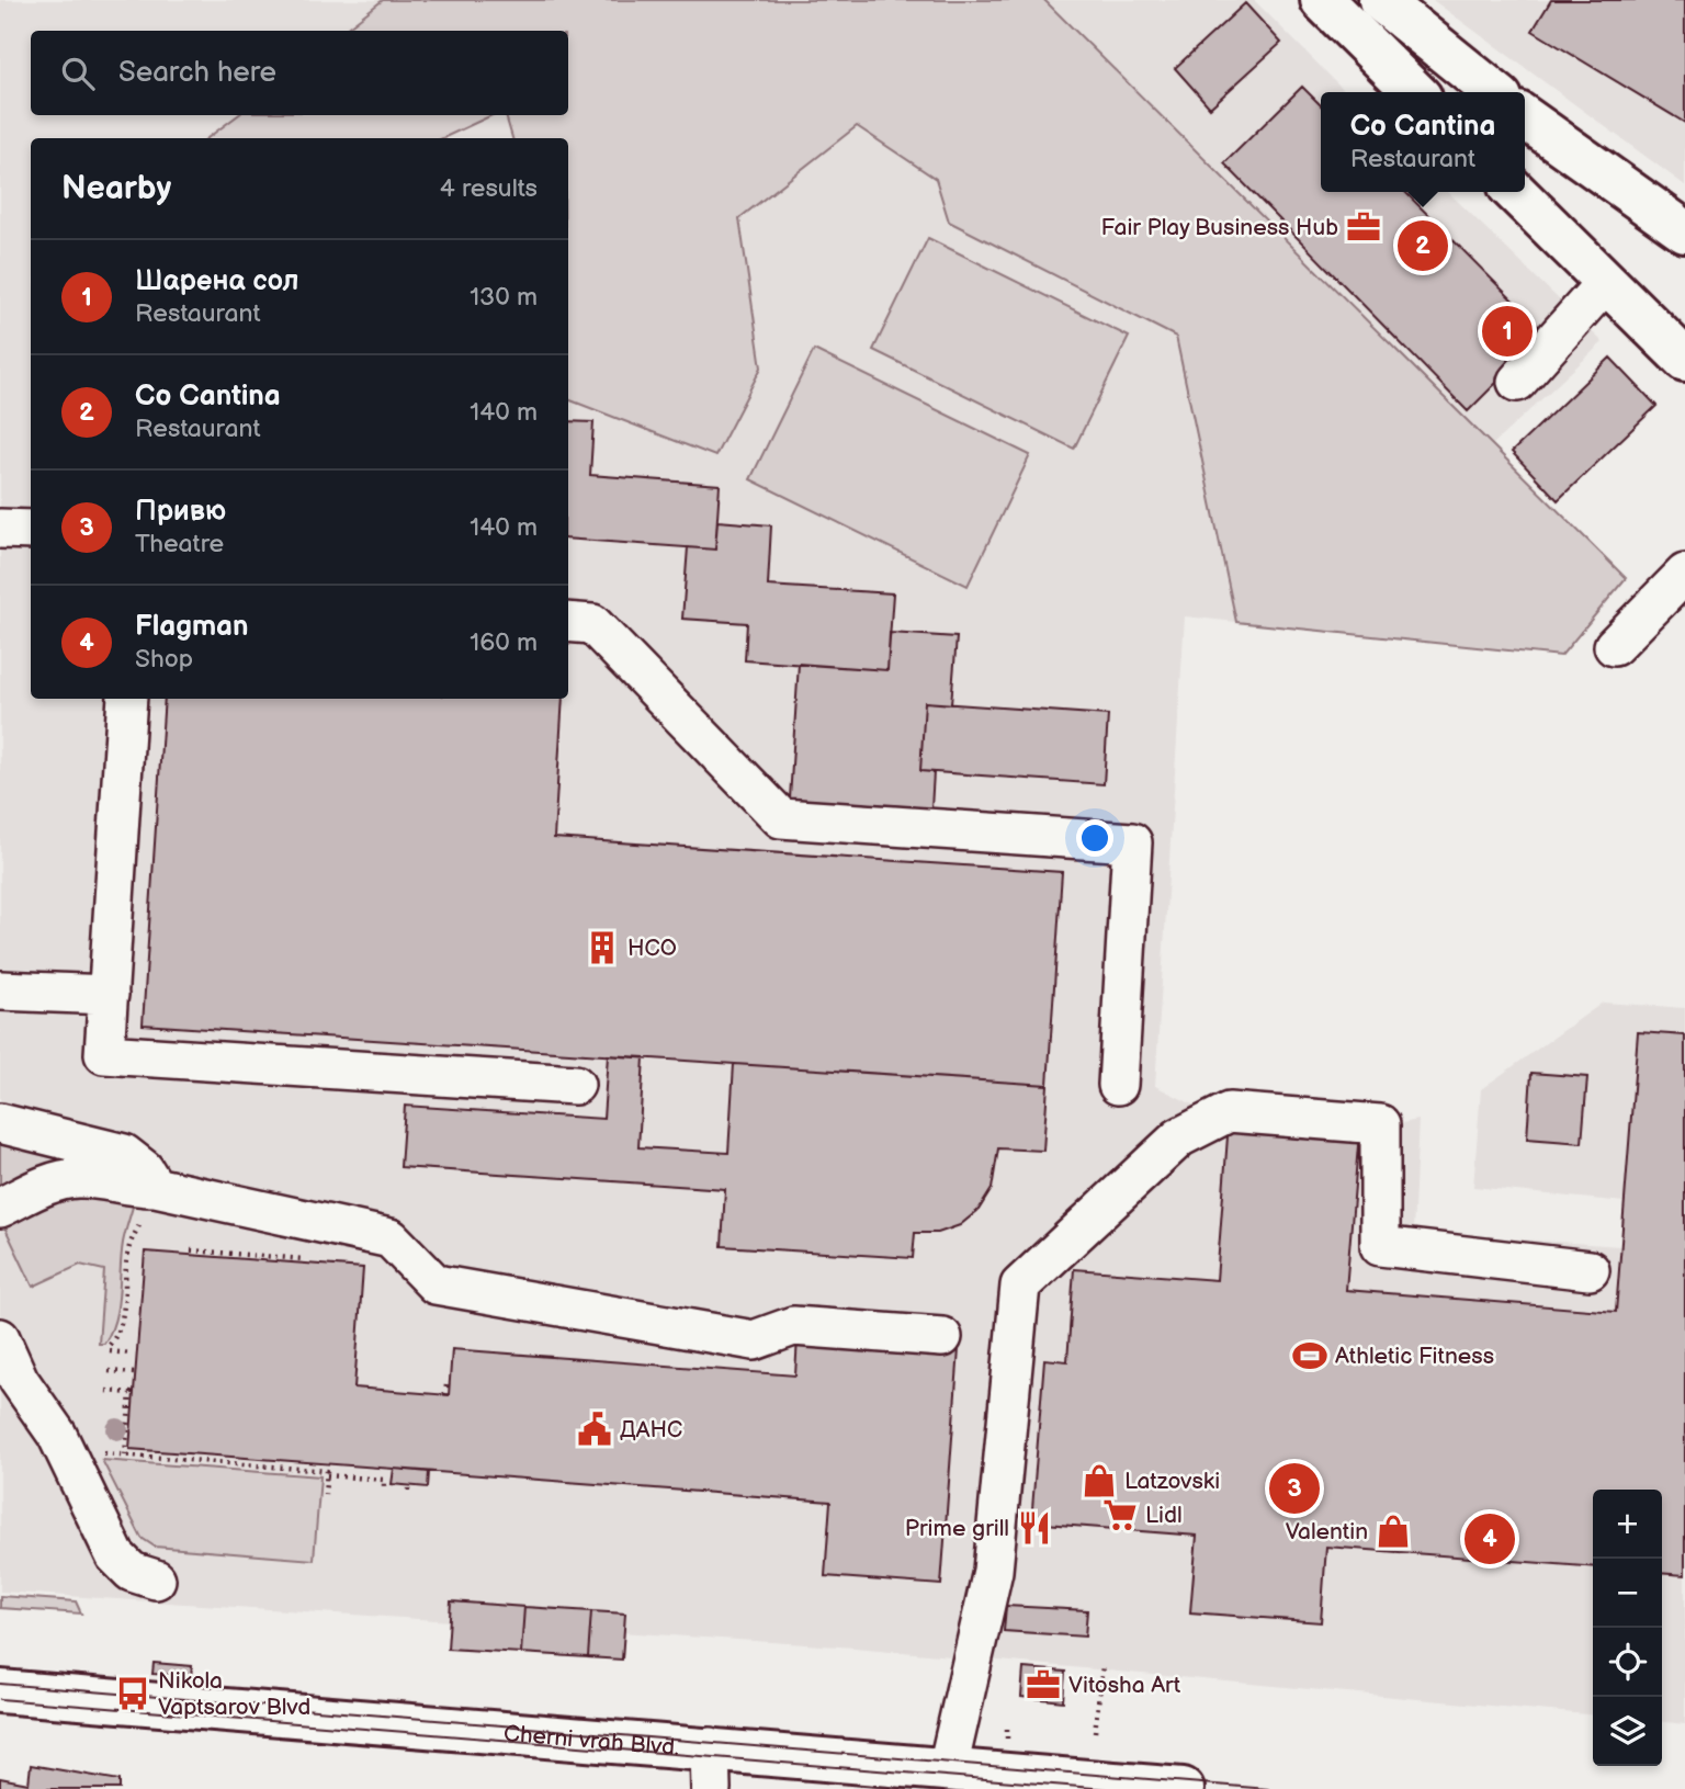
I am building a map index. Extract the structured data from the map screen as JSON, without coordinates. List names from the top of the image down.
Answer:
{
  "streets": {
    "main road": ["Cherni vrah Blvd."]
  },
  "places": {
    "office": ["Fair Play Business Hub", "Vitosha Art"],
    "building": ["НСО"],
    "sports": ["Athletic Fitness"],
    "public building": ["ДАНС"],
    "shop": ["Latzovski", "Valentin"],
    "supermarket": ["Lidl"],
    "restaurant": ["Prime grill"],
    "bus stop": ["Nikola Vaptsarov Blvd"]
  },
  "page": {
    "search": "Search here",
    "popup": ["Co Cantina", "Restaurant"],
    "heading": ["Nearby", "4 results"],
    "pins": [
      "2",
      "1",
      "3",
      "4"
    ],
    "list": [
      {
        "mark": "1",
        "name": "Шарена сол",
        "note": "Restaurant",
        "value": "130 m"
      },
      {
        "mark": "2",
        "name": "Co Cantina",
        "note": "Restaurant",
        "value": "140 m"
      },
      {
        "mark": "3",
        "name": "Привю",
        "note": "Theatre",
        "value": "140 m"
      },
      {
        "mark": "4",
        "name": "Flagman",
        "note": "Shop",
        "value": "160 m"
      }
    ],
    "map_buttons": ["+", "−"]
  }
}
